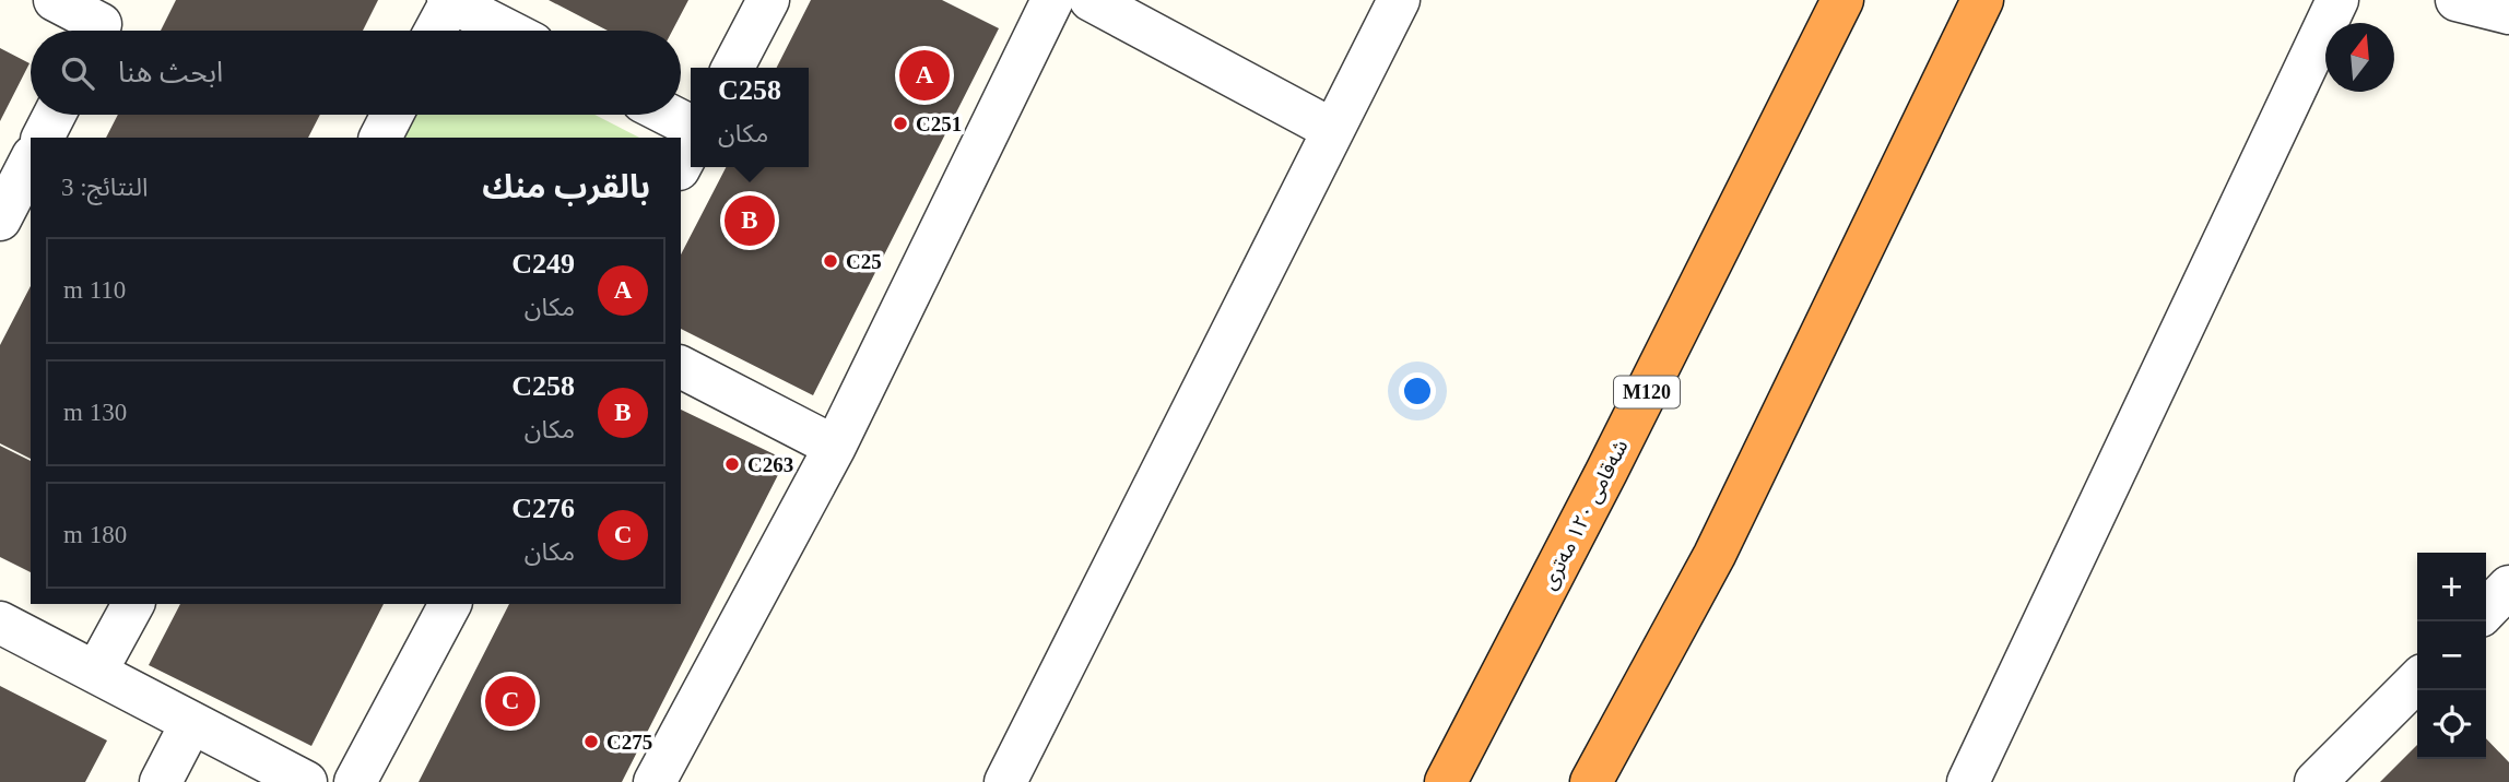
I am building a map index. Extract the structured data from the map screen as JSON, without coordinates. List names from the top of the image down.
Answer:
{
  "streets": {
    "highway": ["M120", "شەقامی ١٢٠ مەتری"]
  },
  "places": [
    "C251",
    "C25",
    "C263",
    "C275"
  ],
  "north": "top",
  "page": {
    "search": "ابحث هنا",
    "pins": ["A", "B", "C"],
    "popup": ["C258", "مكان"],
    "heading": ["بالقرب منك", "النتائج: 3"],
    "list": [
      {
        "mark": "A",
        "name": "C249",
        "note": "مكان",
        "value": "110 m"
      },
      {
        "mark": "B",
        "name": "C258",
        "note": "مكان",
        "value": "130 m"
      },
      {
        "mark": "C",
        "name": "C276",
        "note": "مكان",
        "value": "180 m"
      }
    ],
    "map_buttons": ["+", "−"]
  }
}
